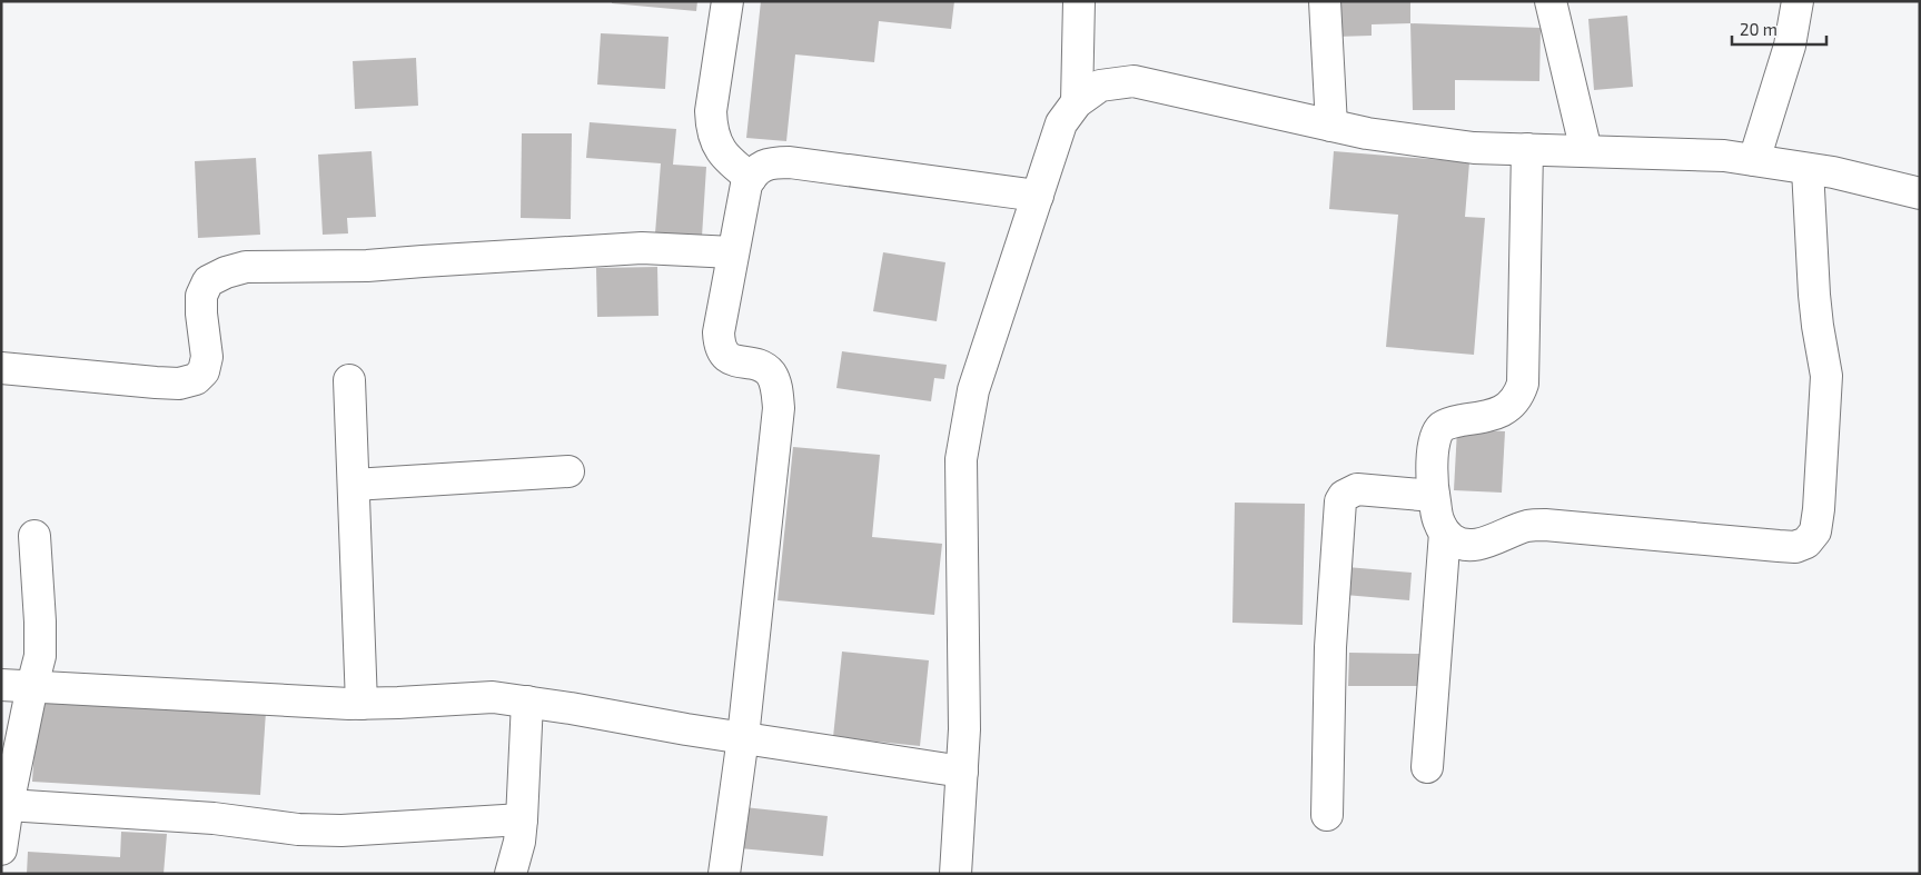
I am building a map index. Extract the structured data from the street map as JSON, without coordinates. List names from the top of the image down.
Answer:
{
  "scale_bar": "20 m"
}
